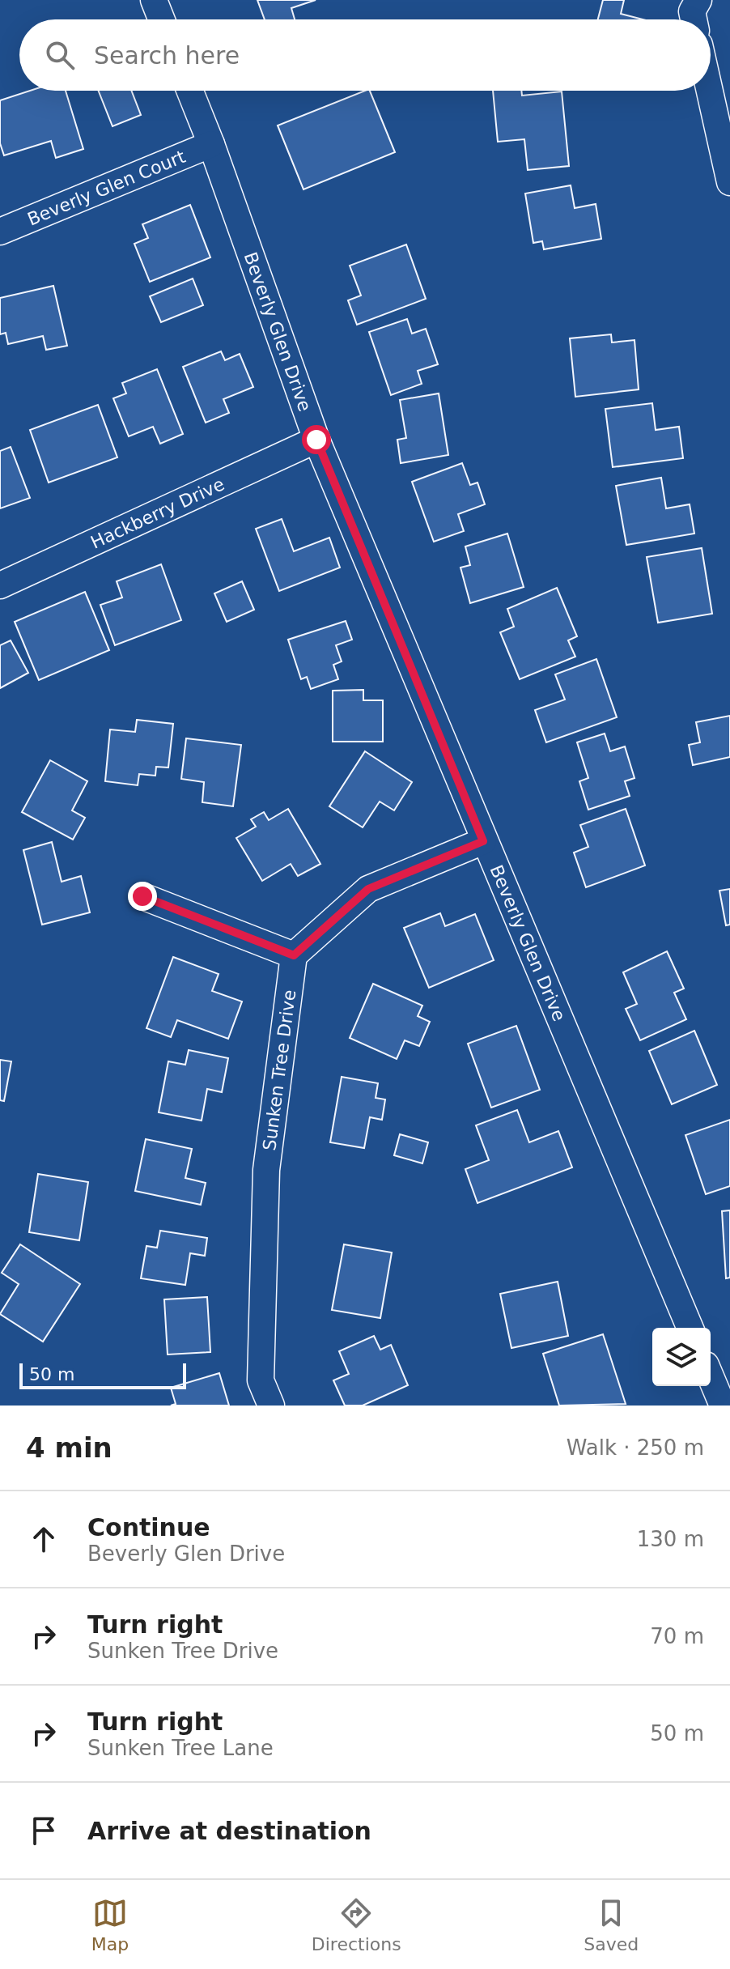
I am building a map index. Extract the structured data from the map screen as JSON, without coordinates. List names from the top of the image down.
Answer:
{
  "streets": {
    "street": [
      "Beverly Glen Court",
      "Beverly Glen Drive",
      "Hackberry Drive",
      "Sunken Tree Drive"
    ]
  },
  "crossings": [
    ["Beverly Glen Court", "Beverly Glen Drive"],
    ["Beverly Glen Drive", "Hackberry Drive"]
  ],
  "scale_bar": "50 m",
  "page": {
    "search": "Search here",
    "scale": "50 m",
    "heading": ["4 min", "Walk · 250 m"],
    "list": [
      ["Continue", "Beverly Glen Drive", "130 m"],
      ["Turn right", "Sunken Tree Drive", "70 m"],
      ["Turn right", "Sunken Tree Lane", "50 m"],
      "Arrive at destination"
    ],
    "nav": ["Map", "Directions", "Saved"]
  }
}
